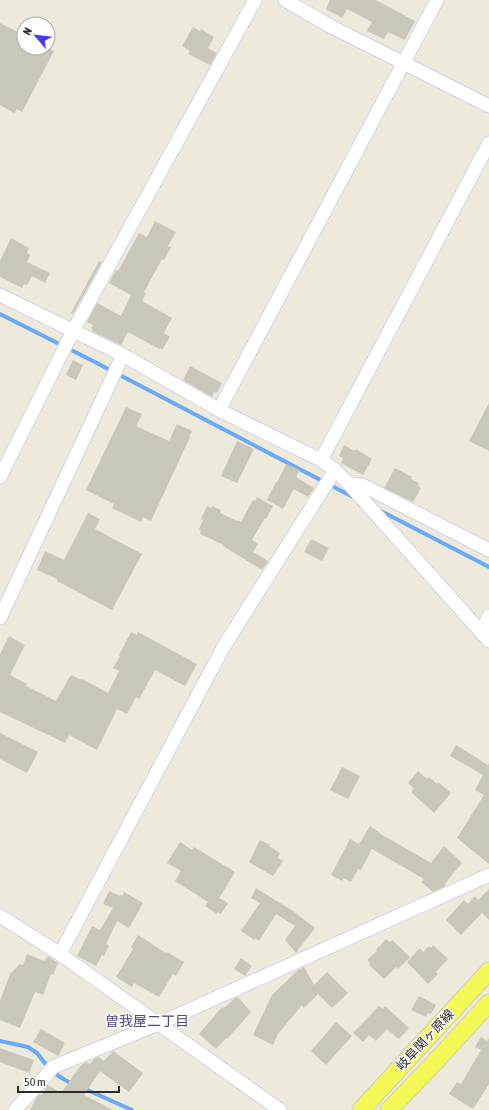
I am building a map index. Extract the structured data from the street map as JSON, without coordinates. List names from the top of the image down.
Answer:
{
  "streets": {
    "main road": ["岐阜関ヶ原線"]
  },
  "districts": ["曽我屋二丁目"],
  "scale_bar": "50 m",
  "north": "top left"
}
